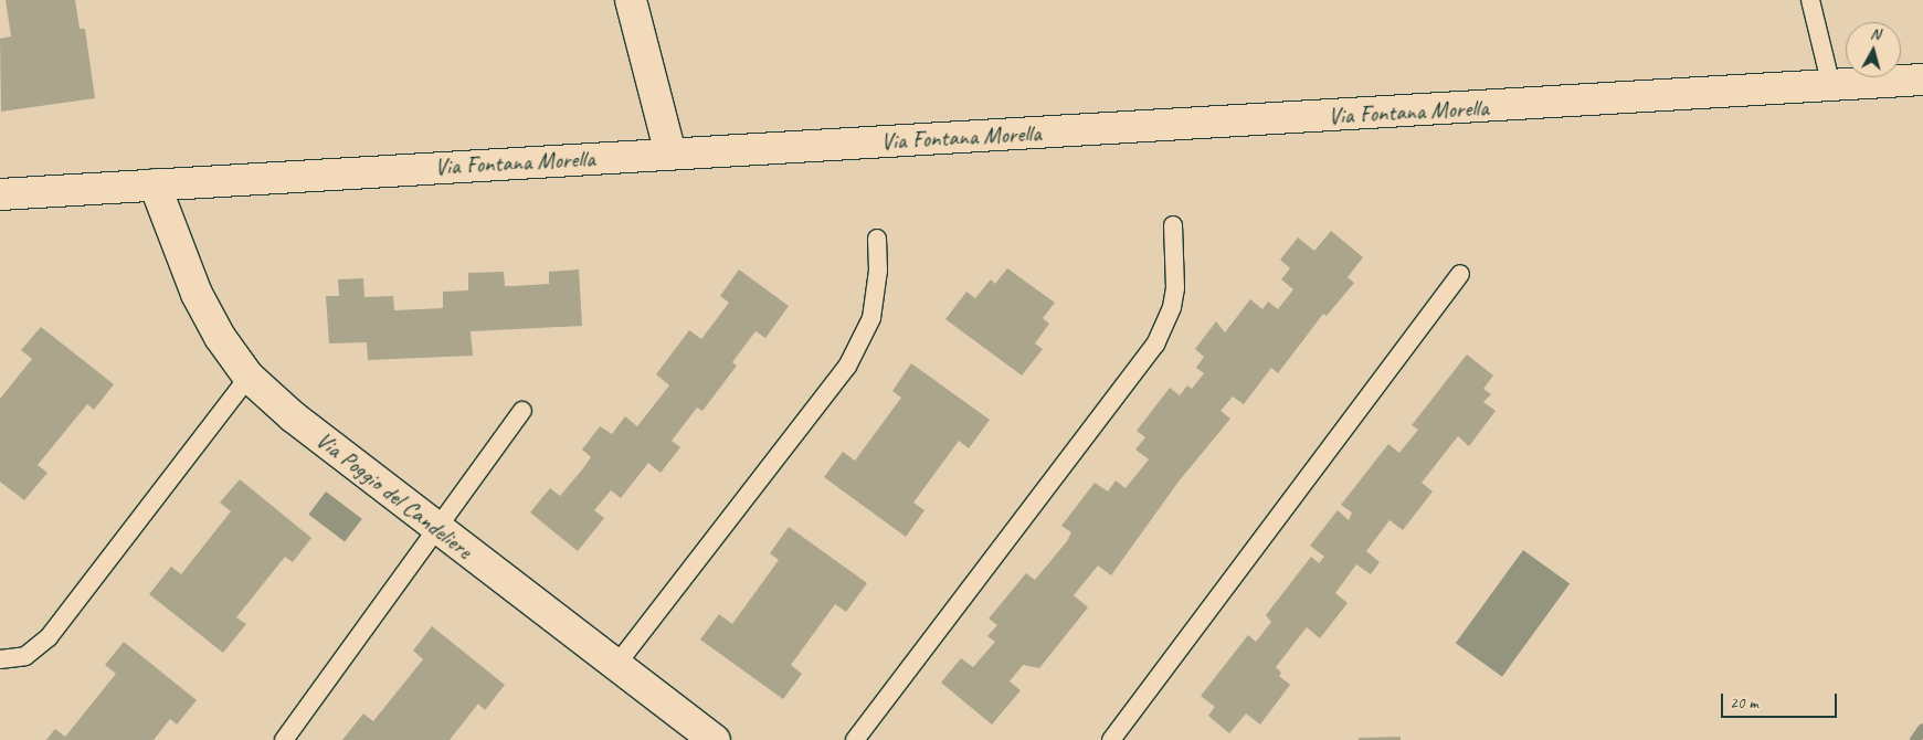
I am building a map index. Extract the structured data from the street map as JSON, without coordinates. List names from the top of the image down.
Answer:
{
  "streets": {
    "street": ["Via Fontana Morella", "Via Poggio del Candeliere"]
  },
  "crossings": [
    ["Via Fontana Morella", "Via Poggio del Candeliere"]
  ],
  "scale_bar": "20 m",
  "north": "top"
}
